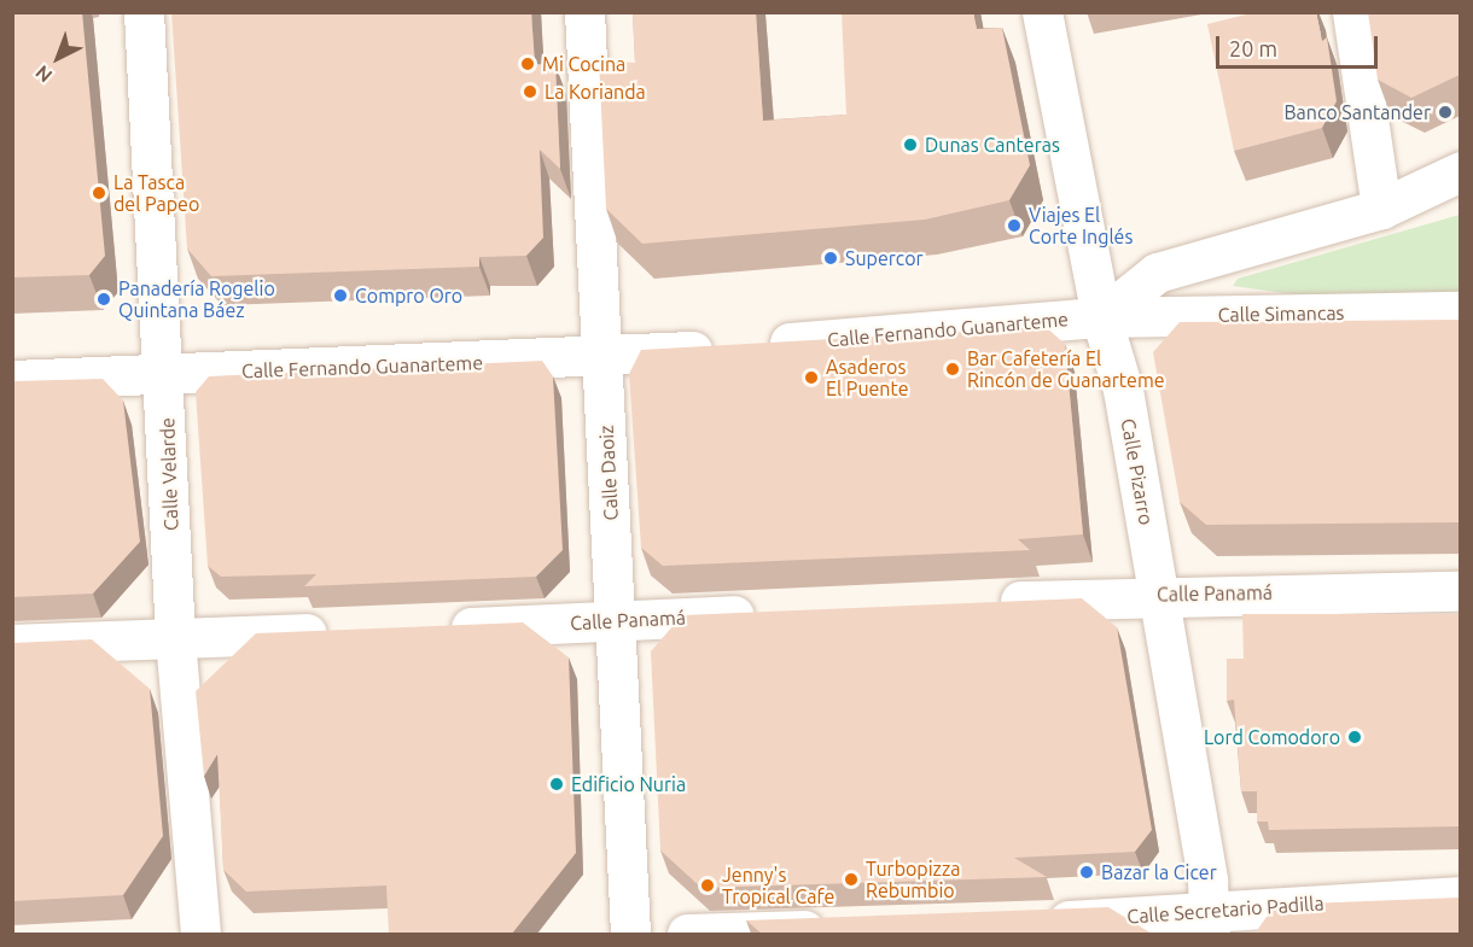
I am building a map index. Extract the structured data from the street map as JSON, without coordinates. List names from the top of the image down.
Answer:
{
  "streets": {
    "street": [
      "Calle Simancas",
      "Calle Fernando Guanarteme",
      "Calle Pizarro",
      "Calle Daoiz",
      "Calle Velarde",
      "Calle Panamá",
      "Calle Secretario Padilla"
    ]
  },
  "crossings": [
    ["Calle Simancas", "Calle Fernando Guanarteme"],
    ["Calle Simancas", "Calle Pizarro"],
    ["Calle Fernando Guanarteme", "Calle Pizarro"],
    ["Calle Fernando Guanarteme", "Calle Daoiz"],
    ["Calle Fernando Guanarteme", "Calle Velarde"],
    ["Calle Pizarro", "Calle Panamá"],
    ["Calle Pizarro", "Calle Secretario Padilla"],
    ["Calle Daoiz", "Calle Panamá"]
  ],
  "places": [
    "Mi Cocina",
    "La Korianda",
    "Banco Santander",
    "Dunas Canteras",
    "La Tasca del Papeo",
    "Viajes El Corte Inglés",
    "Supercor",
    "Compro Oro",
    "Panadería Rogelio Quintana Báez",
    "Bar Cafetería El Rincón de Guanarteme",
    "Asaderos El Puente",
    "Lord Comodoro",
    "Edificio Nuria",
    "Bazar la Cicer",
    "Turbopizza Rebumbio",
    "Jenny's Tropical Cafe"
  ],
  "scale_bar": "20 m",
  "north": "bottom left"
}
